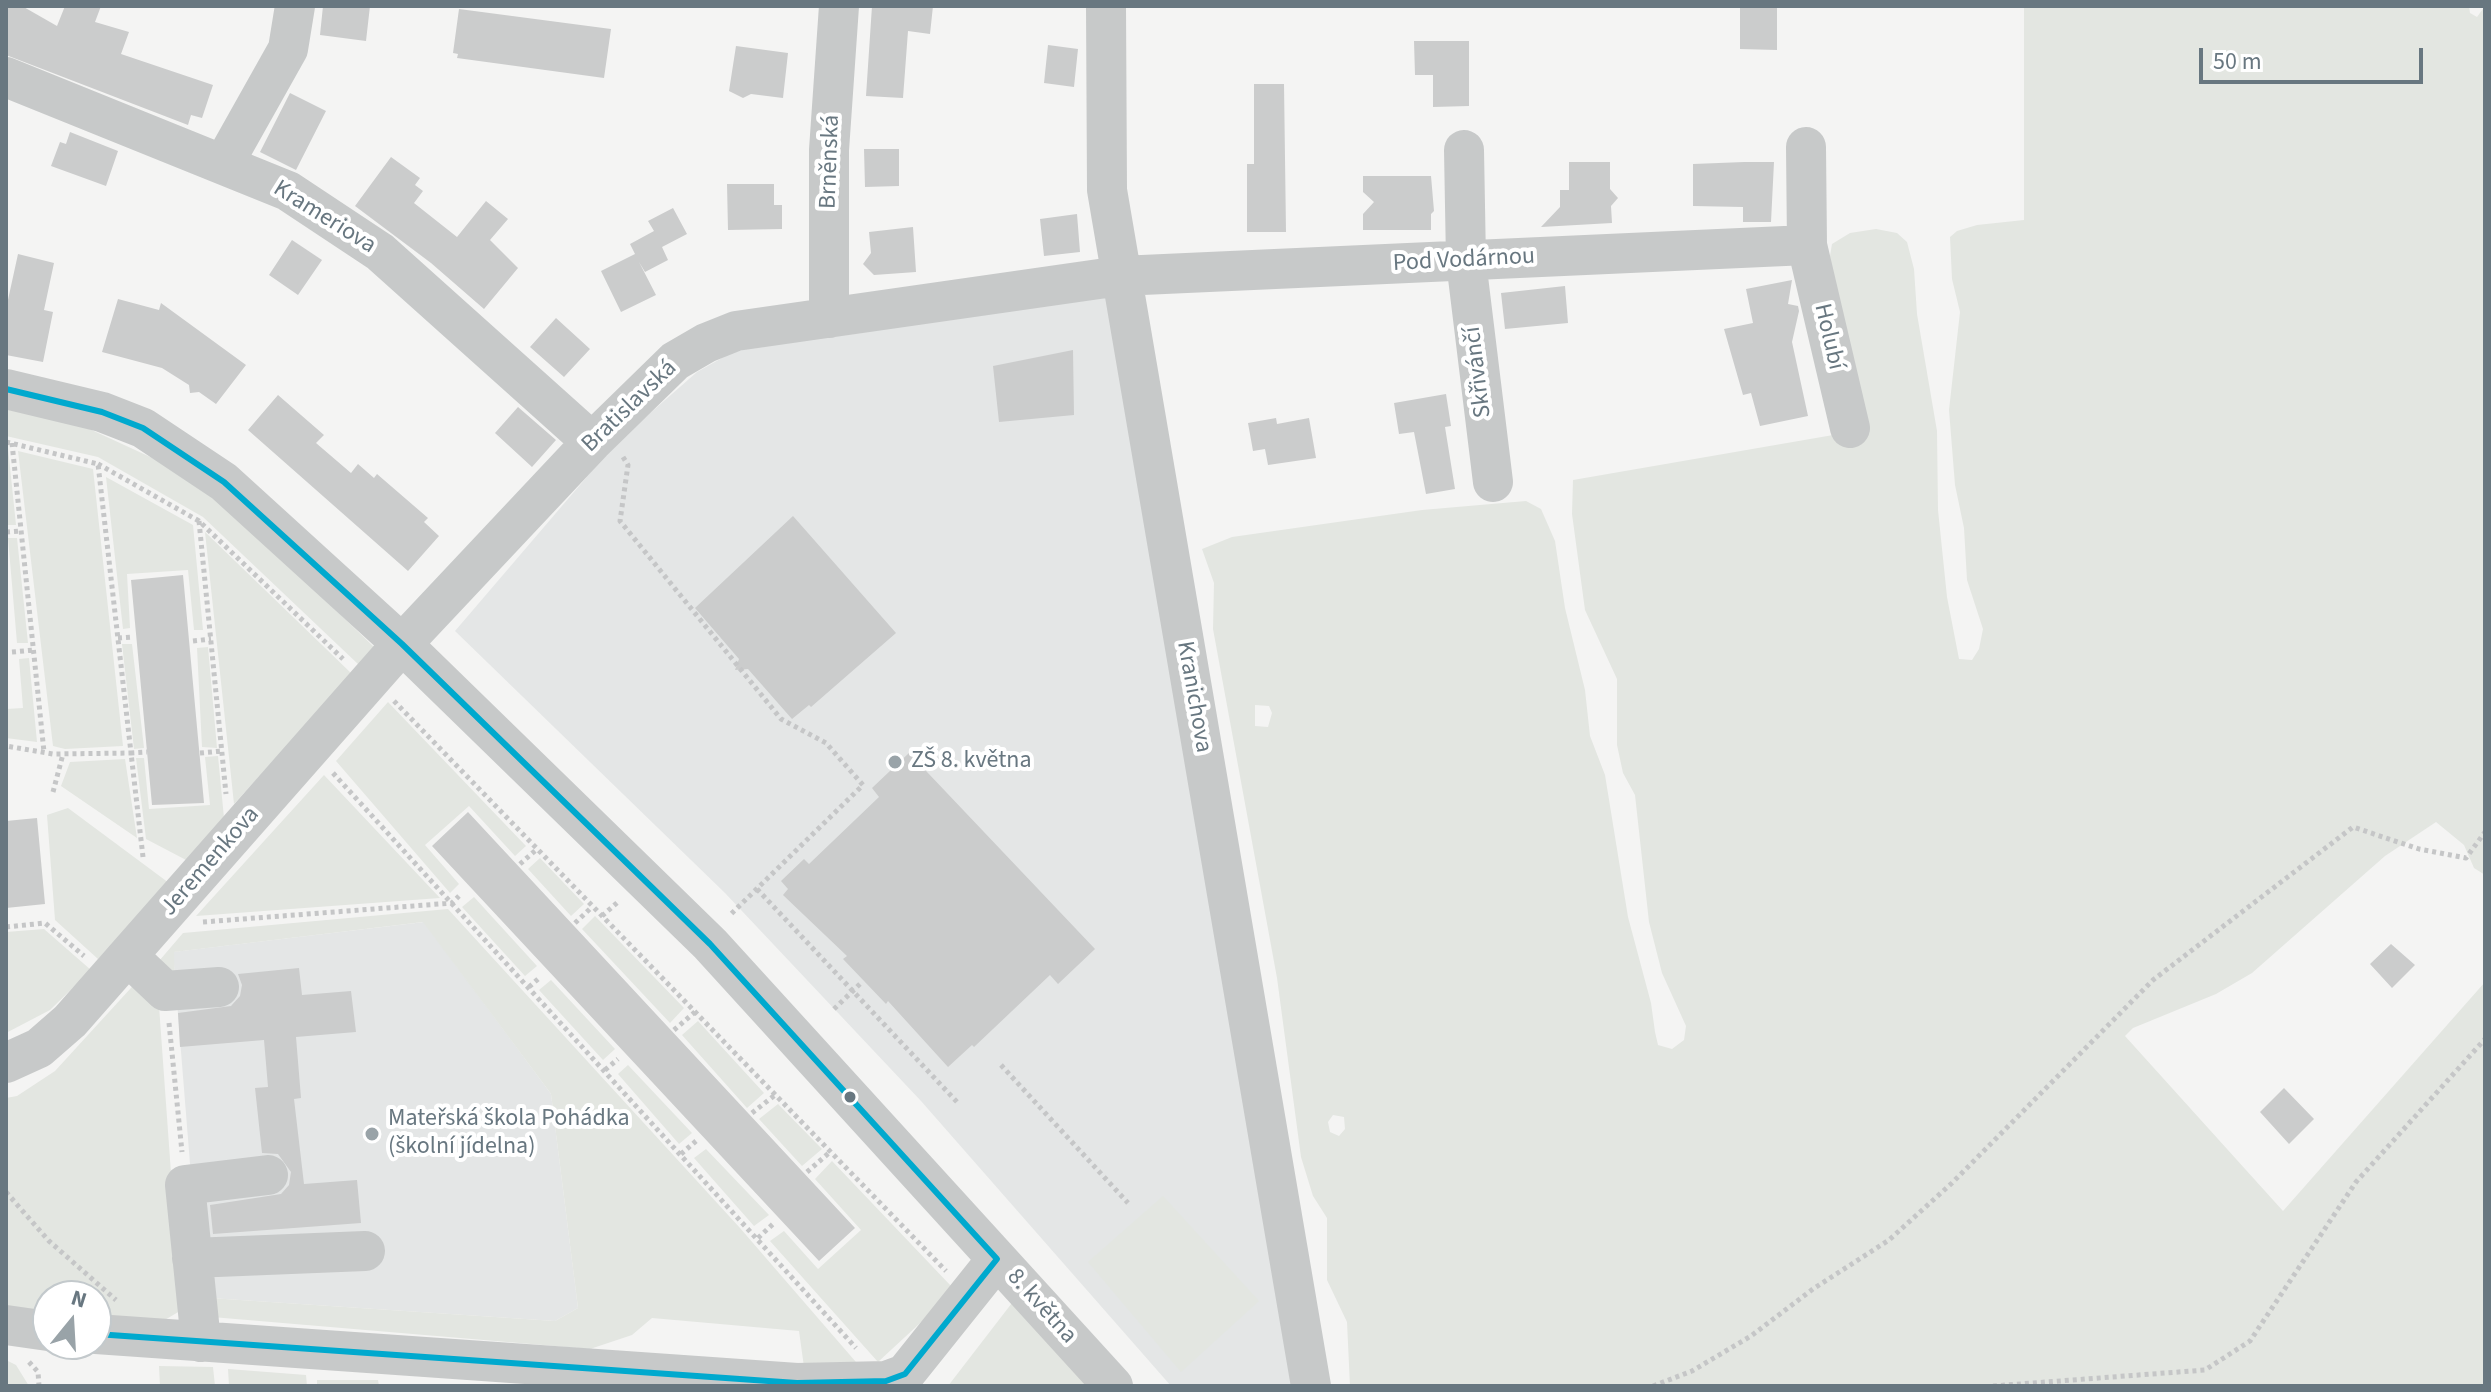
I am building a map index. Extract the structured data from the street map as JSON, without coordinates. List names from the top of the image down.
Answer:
{
  "streets": {
    "street": [
      "Brněnská",
      "Krameriova",
      "Pod Vodárnou",
      "Holubí",
      "Skřivánčí",
      "Bratislavská",
      "Kranichova",
      "Jeremenkova",
      "8. května"
    ]
  },
  "crossings": [
    ["Brněnská", "Bratislavská"],
    ["Krameriova", "Bratislavská"],
    ["Pod Vodárnou", "Holubí"],
    ["Pod Vodárnou", "Skřivánčí"],
    ["Pod Vodárnou", "Bratislavská"],
    ["Pod Vodárnou", "Kranichova"],
    ["Bratislavská", "Kranichova"],
    ["Bratislavská", "Jeremenkova"],
    ["Bratislavská", "8. května"],
    ["Jeremenkova", "8. května"]
  ],
  "places": ["ZŠ 8. května", "Mateřská škola Pohádka (školní jídelna)"],
  "scale_bar": "50 m",
  "north": "top"
}
